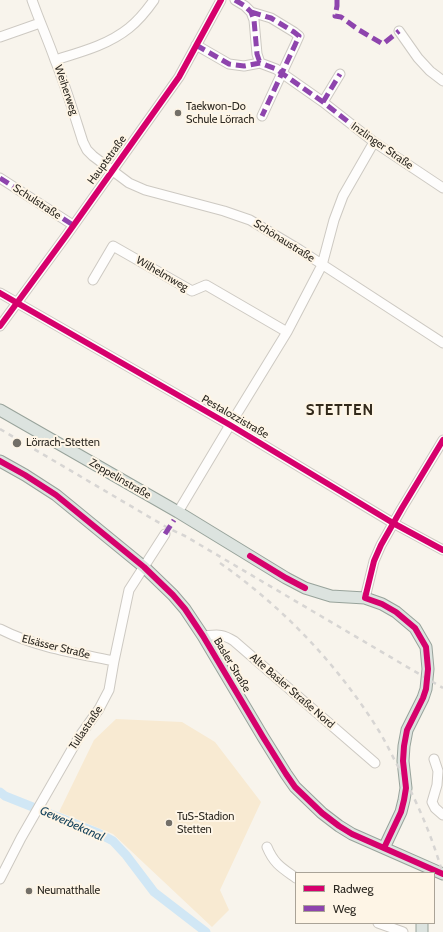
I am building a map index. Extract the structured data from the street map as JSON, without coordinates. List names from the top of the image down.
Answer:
{
  "streets": {
    "main road": ["Zeppelinstraße", "Basler Straße"],
    "street": [
      "Weiherweg",
      "Inzlinger Straße",
      "Hauptstraße",
      "Schulstraße",
      "Schönaustraße",
      "Wilhelmweg",
      "Pestalozzistraße",
      "Elsässer Straße",
      "Alte Basler Straße Nord",
      "Tullastraße"
    ]
  },
  "crossings": [
    ["Weiherweg", "Hauptstraße"],
    ["Weiherweg", "Schönaustraße"],
    ["Inzlinger Straße", "Hauptstraße"],
    ["Hauptstraße", "Schulstraße"],
    ["Hauptstraße", "Schönaustraße"],
    ["Hauptstraße", "Pestalozzistraße"],
    ["Zeppelinstraße", "Basler Straße"],
    ["Elsässer Straße", "Tullastraße"],
    ["Basler Straße", "Alte Basler Straße Nord"],
    ["Basler Straße", "Tullastraße"]
  ],
  "districts": ["STETTEN"],
  "water": ["Gewerbekanal"],
  "places": [
    "Taekwon-Do Schule Lörrach",
    "Lörrach-Stetten",
    "TuS-Stadion Stetten",
    "Neumatthalle"
  ],
  "legend": ["Radweg", "Weg"]
}
